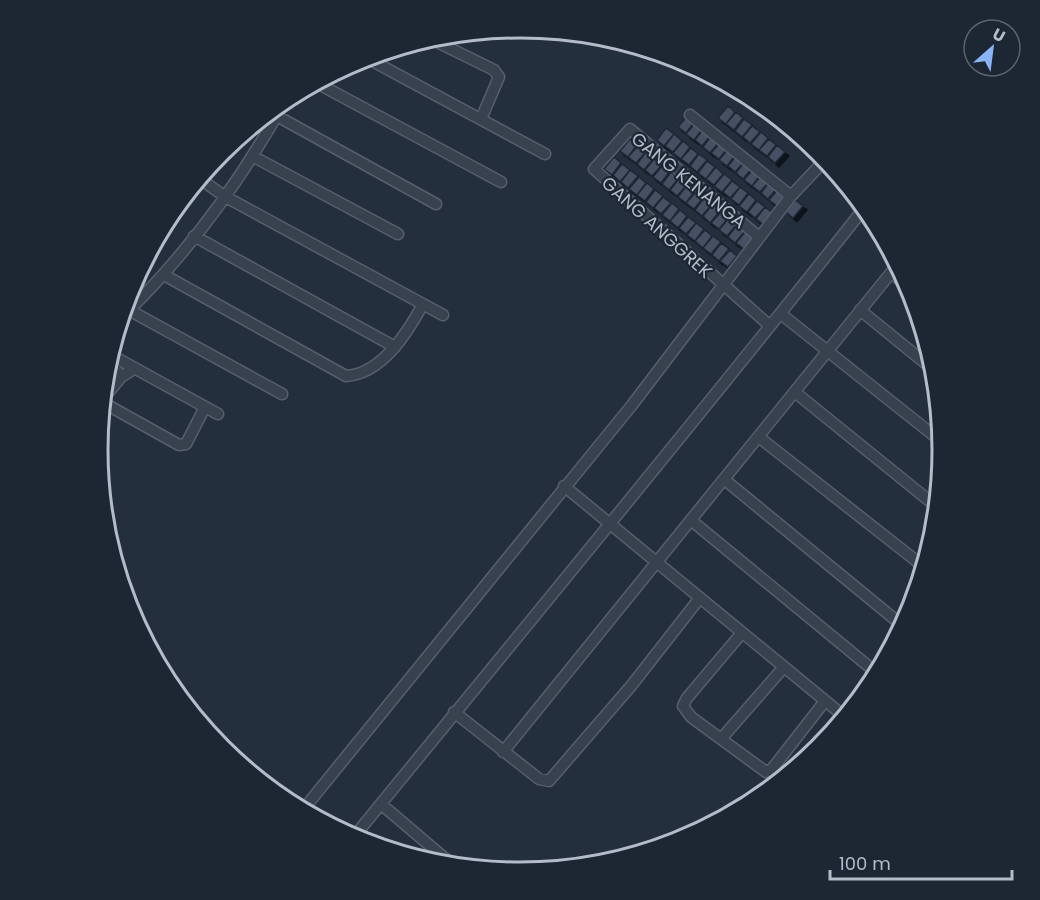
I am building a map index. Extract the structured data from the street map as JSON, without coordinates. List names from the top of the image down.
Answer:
{
  "streets": {
    "street": ["GANG KENANGA", "GANG ANGGREK"]
  },
  "crossings": [
    ["GANG KENANGA", "GANG ANGGREK"]
  ],
  "scale_bar": "100 m",
  "north": "top right"
}
